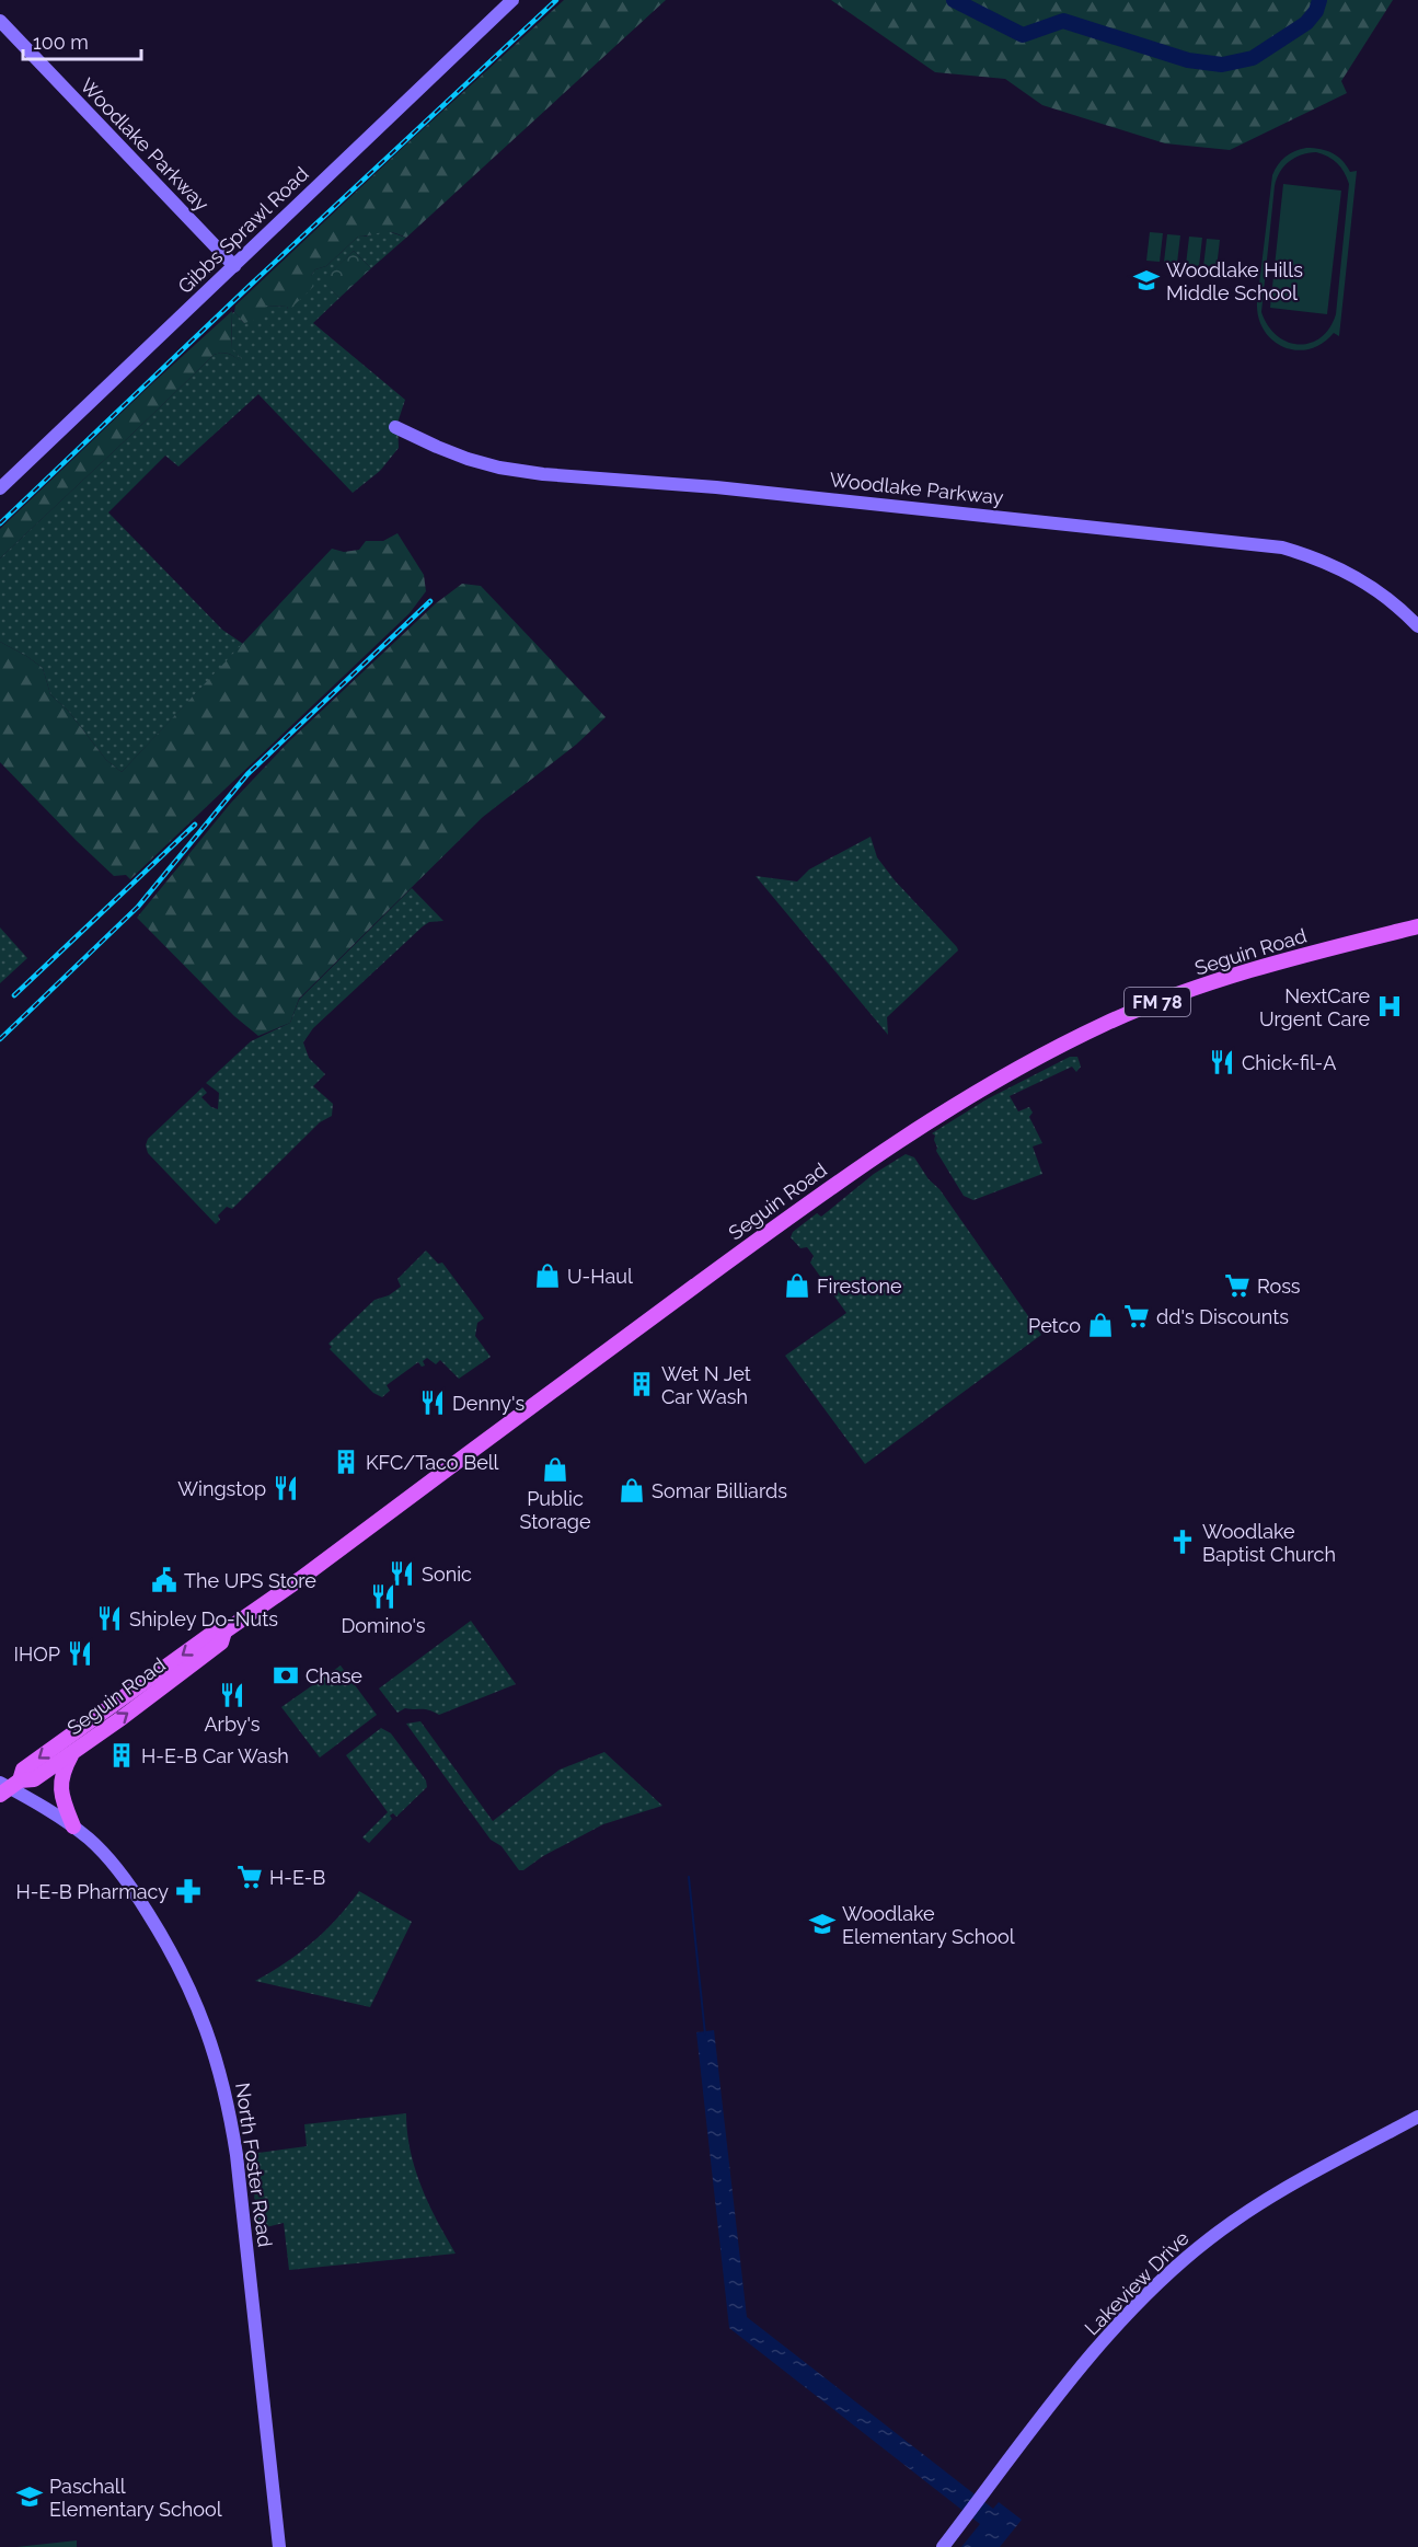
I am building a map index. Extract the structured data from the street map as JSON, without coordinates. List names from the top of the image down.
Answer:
{
  "streets": {
    "main road": ["Seguin Road", "FM 78"],
    "street": [
      "Woodlake Parkway",
      "Gibbs Sprawl Road",
      "North Foster Road",
      "Lakeview Drive"
    ]
  },
  "crossings": [
    ["Woodlake Parkway", "Gibbs Sprawl Road"],
    ["Seguin Road", "North Foster Road"]
  ],
  "places": {
    "school or university": ["Woodlake Hills Middle School", "Woodlake Elementary School", "Paschall Elementary School"],
    "hospital": ["NextCare Urgent Care"],
    "restaurant": [
      "Chick-fil-A",
      "Denny's",
      "Wingstop",
      "Sonic",
      "Domino's",
      "Shipley Do-Nuts",
      "IHOP",
      "Arby's"
    ],
    "shop": [
      "U-Haul",
      "Firestone",
      "Petco",
      "Public Storage",
      "Somar Billiards"
    ],
    "supermarket": ["Ross", "dd's Discounts", "H-E-B"],
    "building": ["Wet N Jet Car Wash", "KFC/Taco Bell", "H-E-B Car Wash"],
    "church": ["Woodlake Baptist Church"],
    "public building": ["The UPS Store"],
    "bank": ["Chase"],
    "pharmacy": ["H-E-B Pharmacy"]
  },
  "scale_bar": "100 m"
}
